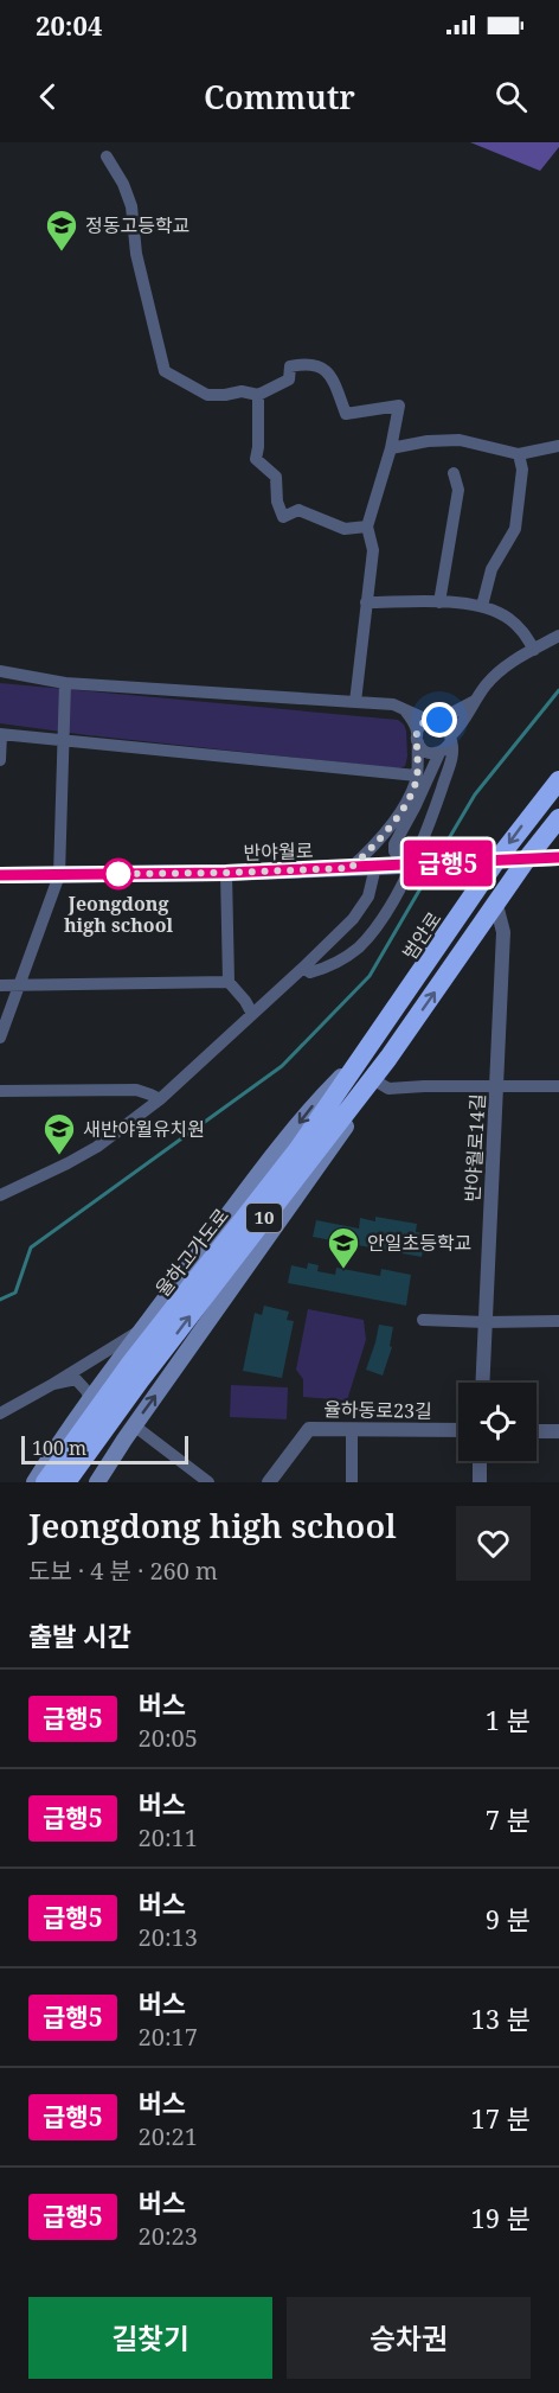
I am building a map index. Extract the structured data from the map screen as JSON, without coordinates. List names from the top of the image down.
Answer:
{
  "streets": {
    "highway": ["범안로", "10", "율하고가도로"],
    "main road": ["반야월로"],
    "street": ["반야월로14길", "율하동로23길"]
  },
  "crossings": [
    ["반야월로", "범안로"],
    ["반야월로", "10"],
    ["범안로", "율하고가도로"],
    ["반야월로14길", "10"],
    ["10", "율하고가도로"]
  ],
  "places": {
    "school or university": ["정동고등학교", "새반야월유치원", "안일초등학교"],
    "other": ["Jeongdong high school"]
  },
  "lines": ["bus line 급행5"],
  "scale_bar": "100 m",
  "page": {
    "status": "20:04",
    "header": "Commutr",
    "on_map": "급행5",
    "scale": "100 m",
    "heading": [
      ["Jeongdong high school", "도보 · 4 분 · 260 m"],
      "출발 시간"
    ],
    "list": [
      {
        "mark": "급행5",
        "name": "버스",
        "note": "20:05",
        "value": "1 분"
      },
      {
        "mark": "급행5",
        "name": "버스",
        "note": "20:11",
        "value": "7 분"
      },
      {
        "mark": "급행5",
        "name": "버스",
        "note": "20:13",
        "value": "9 분"
      },
      {
        "mark": "급행5",
        "name": "버스",
        "note": "20:17",
        "value": "13 분"
      },
      {
        "mark": "급행5",
        "name": "버스",
        "note": "20:21",
        "value": "17 분"
      },
      {
        "mark": "급행5",
        "name": "버스",
        "note": "20:23",
        "value": "19 분"
      }
    ],
    "buttons": ["길찾기", "승차권"]
  }
}
